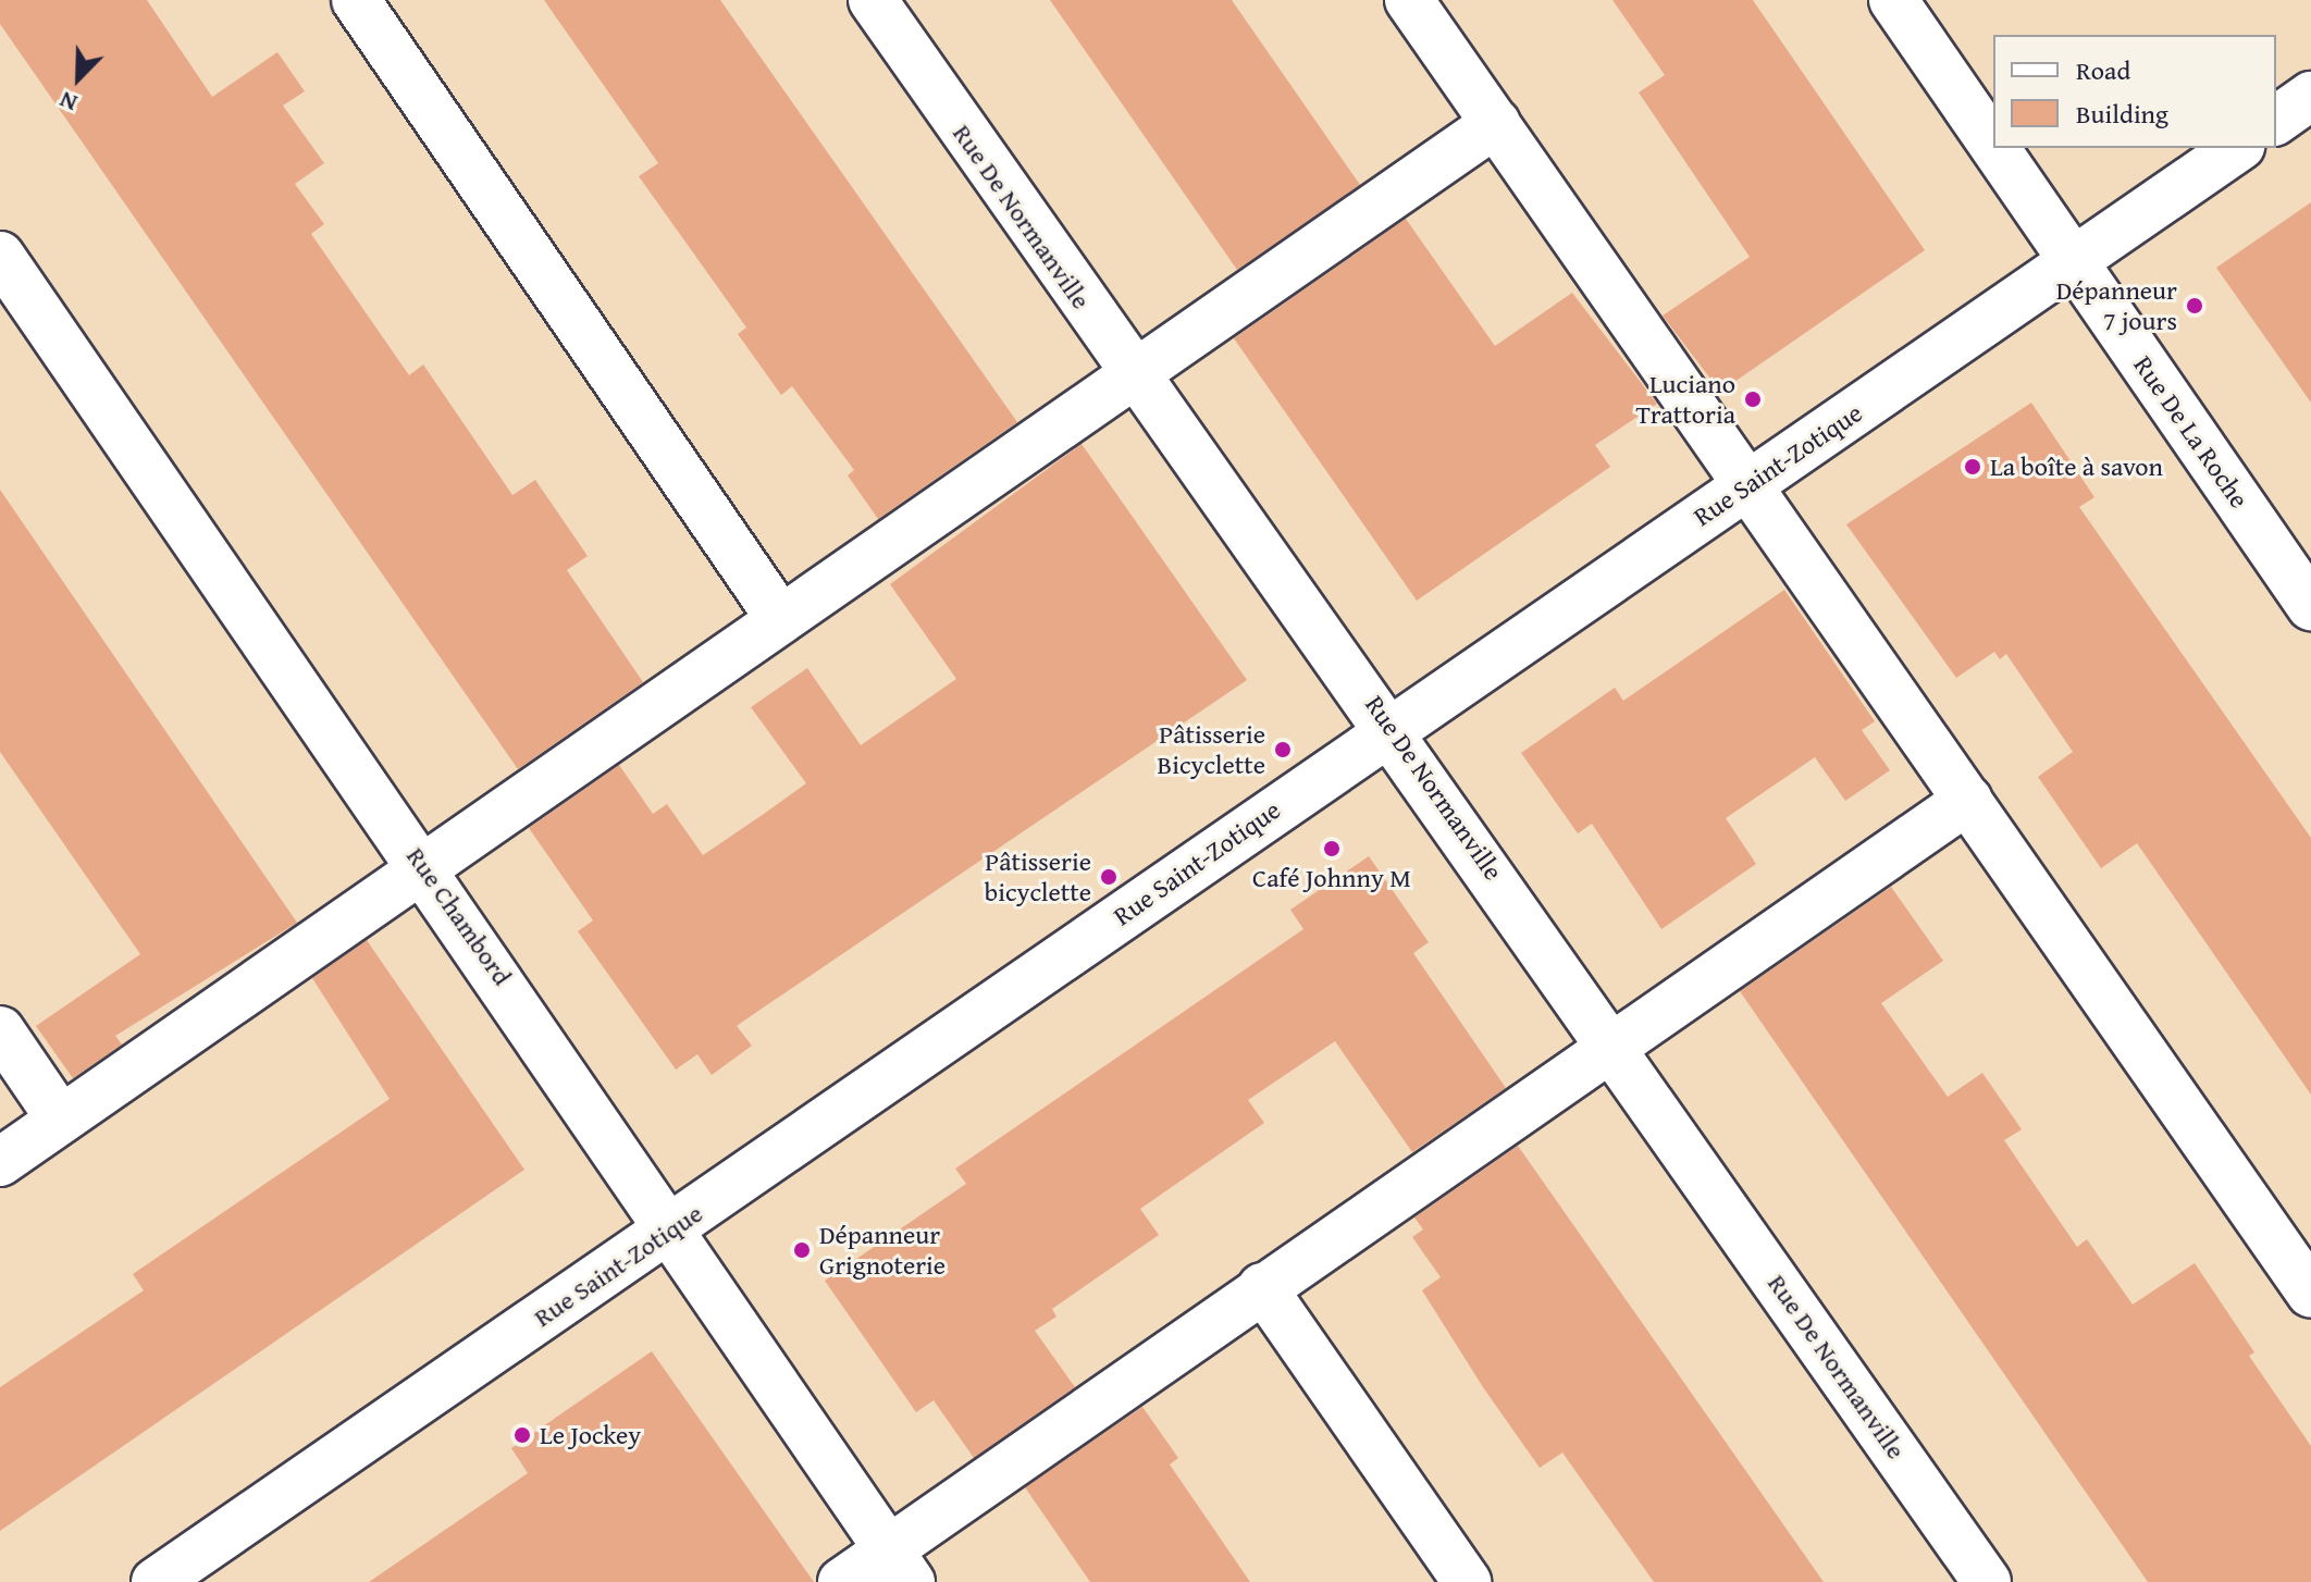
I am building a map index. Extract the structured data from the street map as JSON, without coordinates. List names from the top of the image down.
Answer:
{
  "streets": {
    "street": [
      "Rue De Normanville",
      "Rue De La Roche",
      "Rue Saint-Zotique",
      "Rue Chambord"
    ]
  },
  "crossings": [
    ["Rue De Normanville", "Rue Saint-Zotique"],
    ["Rue De La Roche", "Rue Saint-Zotique"],
    ["Rue Saint-Zotique", "Rue Chambord"]
  ],
  "places": [
    "Dépanneur 7 jours",
    "Luciano Trattoria",
    "La boîte à savon",
    "Pâtisserie Bicyclette",
    "Café Johnny M",
    "Pâtisserie bicyclette",
    "Dépanneur Grignoterie",
    "Le Jockey"
  ],
  "legend": ["Road", "Building"],
  "north": "bottom left"
}
